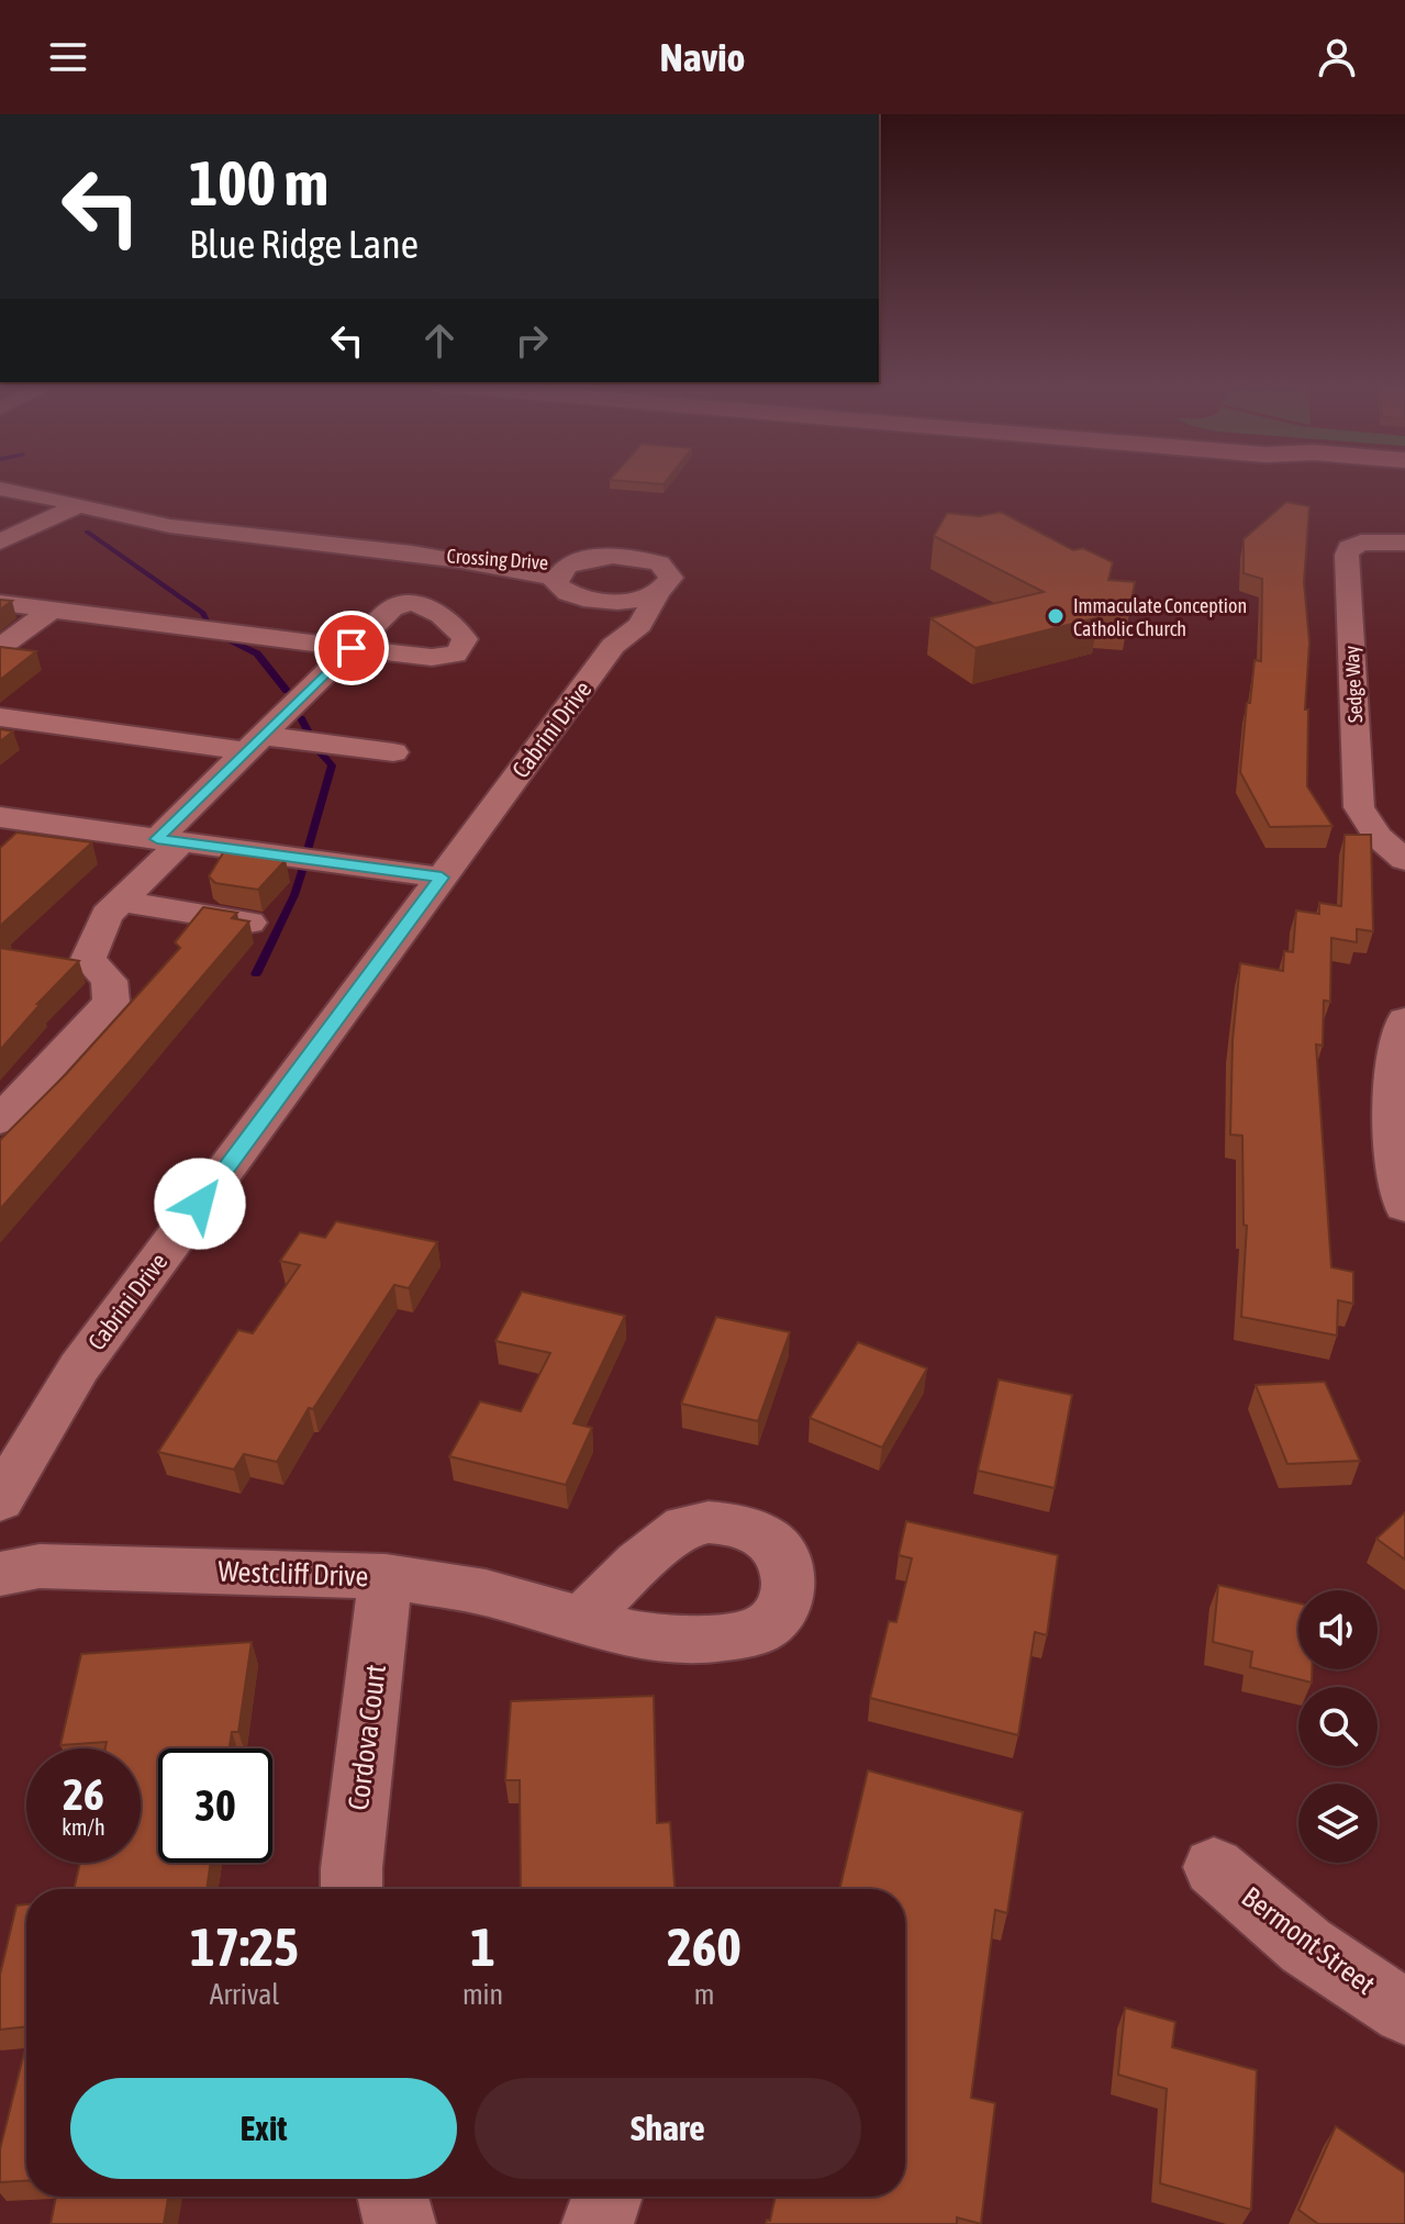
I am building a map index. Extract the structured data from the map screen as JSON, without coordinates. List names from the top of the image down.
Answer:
{
  "streets": {
    "street": [
      "Crossing Drive",
      "Sedge Way",
      "Cabrini Drive",
      "Westcliff Drive",
      "Cordova Court",
      "Bermont Street"
    ]
  },
  "crossings": [
    ["Crossing Drive", "Cabrini Drive"],
    ["Westcliff Drive", "Cordova Court"]
  ],
  "places": ["Immaculate Conception Catholic Church"],
  "page": {
    "header": "Navio",
    "turn": ["100 m", "Blue Ridge Lane"],
    "speed": "26 km/h",
    "limit": "30",
    "eta": [
      "17:25",
      "Arrival",
      "1",
      "min",
      "260",
      "m"
    ],
    "buttons": ["Exit", "Share"]
  }
}
